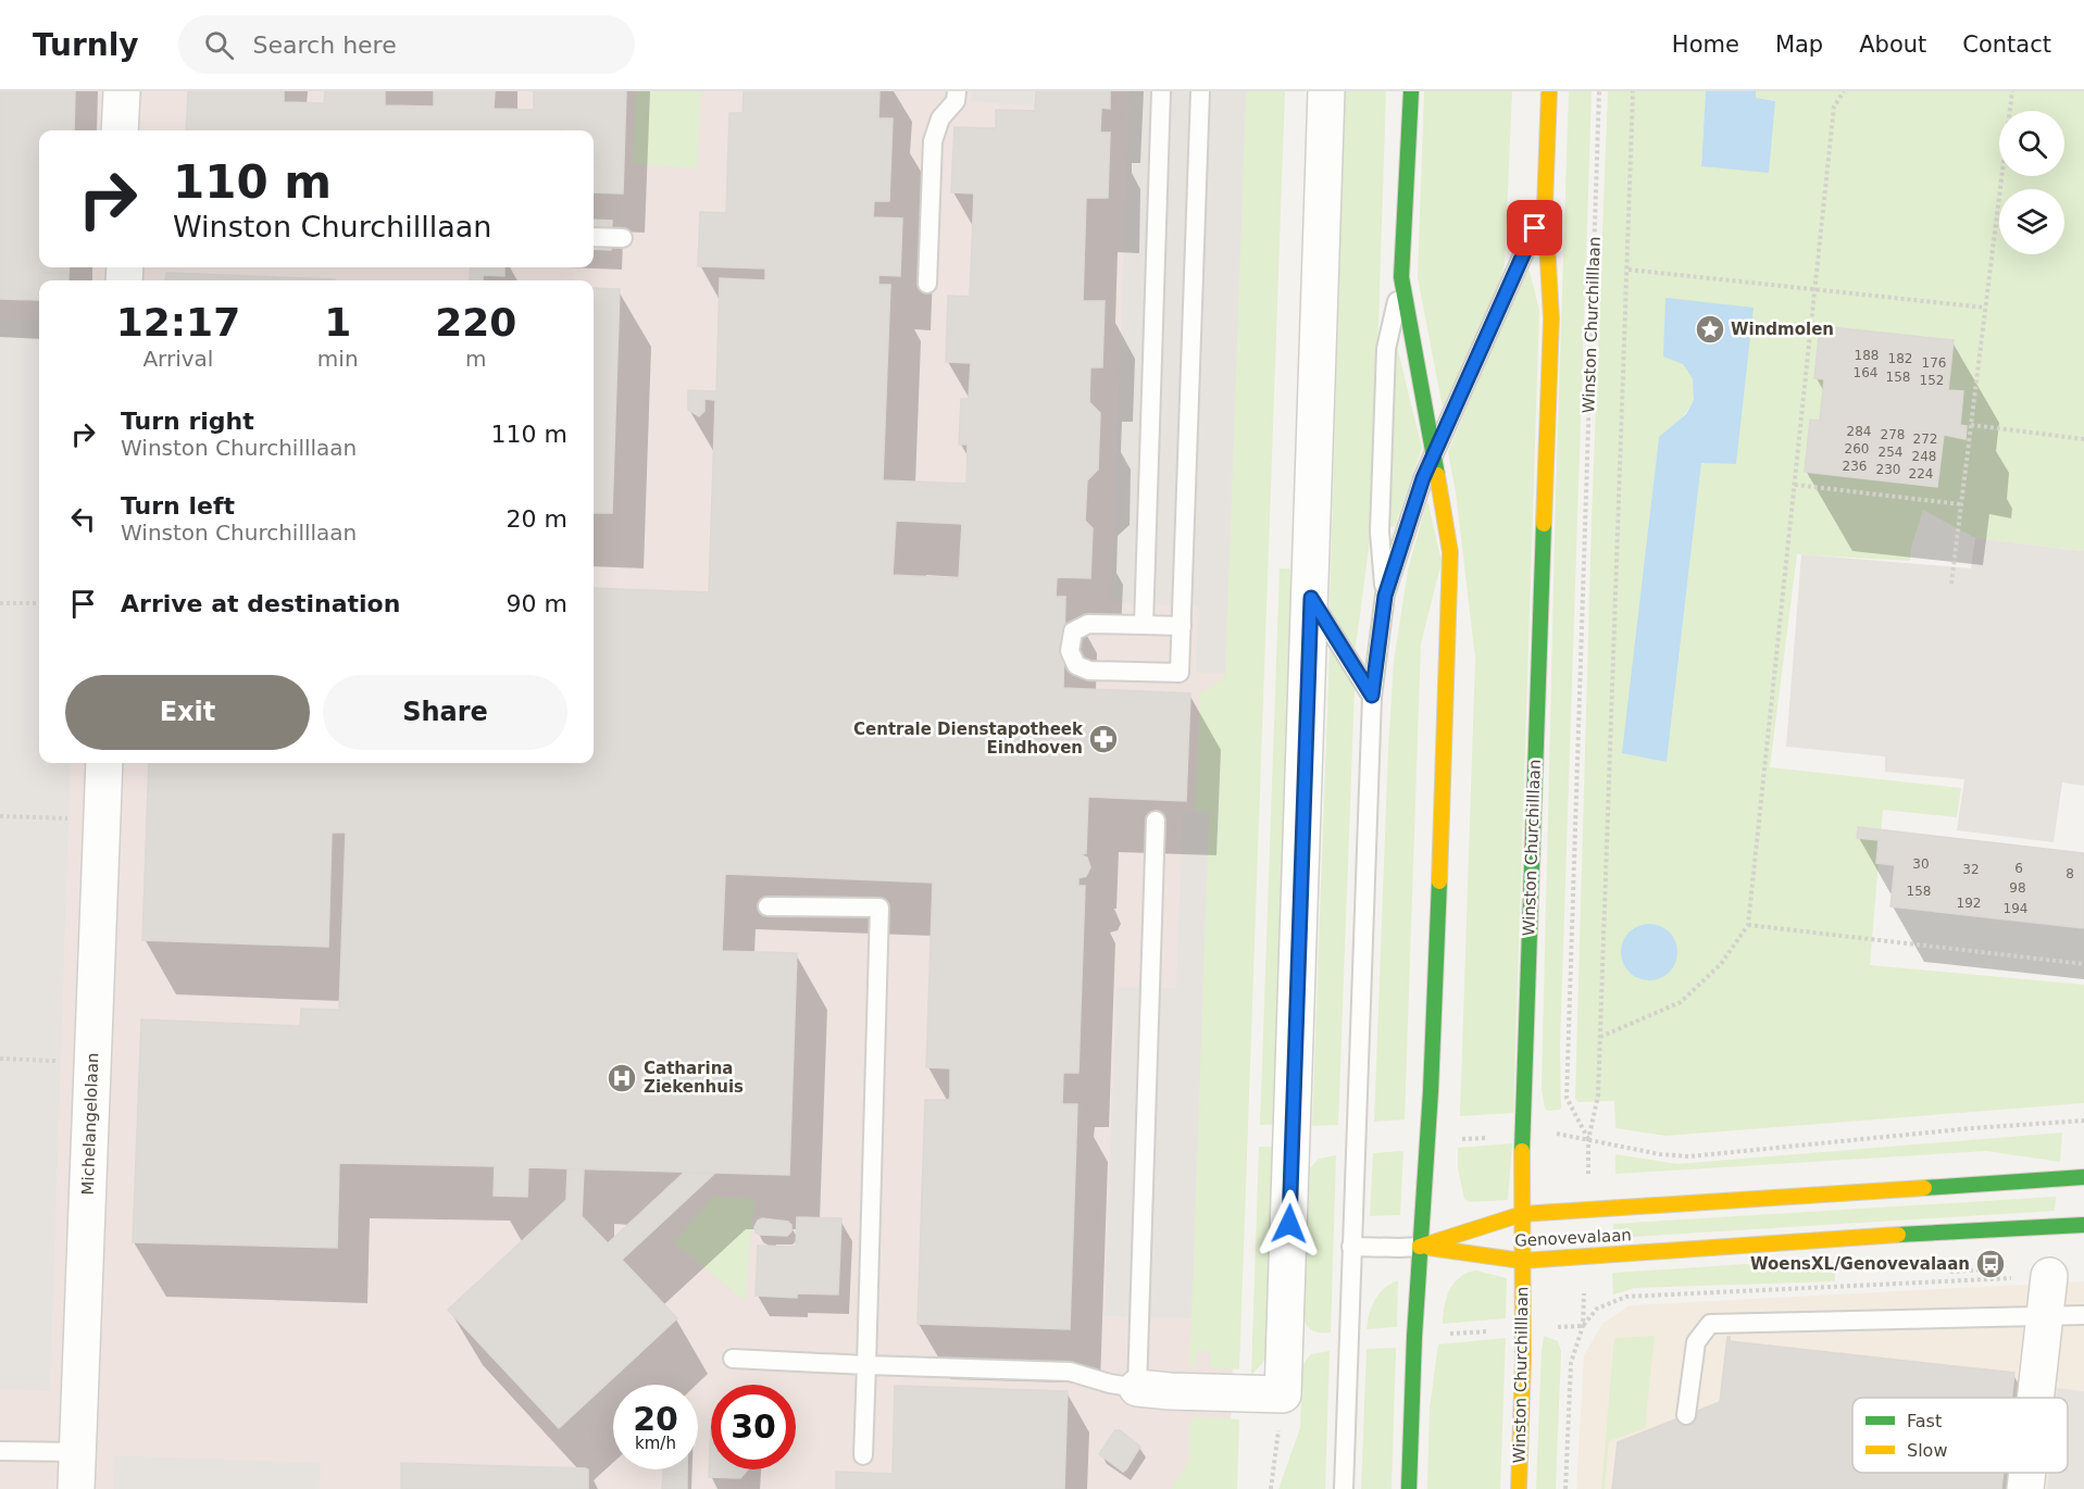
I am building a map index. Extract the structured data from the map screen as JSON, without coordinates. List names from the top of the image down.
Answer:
{
  "streets": {
    "main road": ["Winston Churchilllaan", "Genovevalaan"],
    "street": ["Michelangelolaan"]
  },
  "crossings": [
    ["Winston Churchilllaan", "Genovevalaan"]
  ],
  "places": {
    "place": ["Windmolen"],
    "pharmacy": ["Centrale Dienstapotheek Eindhoven"],
    "hospital": ["Catharina Ziekenhuis"],
    "bus stop": ["WoensXL/Genovevalaan"]
  },
  "house_numbers": [
    "188",
    "182",
    "176",
    "164",
    "158",
    "152",
    "284",
    "278",
    "272",
    "260",
    "254",
    "248",
    "236",
    "230",
    "224",
    "30",
    "6",
    "32",
    "8",
    "98",
    "158",
    "192",
    "194"
  ],
  "legend": ["Fast", "Slow"],
  "page": {
    "header": "Turnly",
    "search": "Search here",
    "nav": [
      "Home",
      "Map",
      "About",
      "Contact"
    ],
    "turn": ["110 m", "Winston Churchilllaan"],
    "eta": [
      "12:17",
      "Arrival",
      "1",
      "min",
      "220",
      "m"
    ],
    "list": [
      {
        "name": "Turn right",
        "note": "Winston Churchilllaan",
        "value": "110 m"
      },
      {
        "name": "Turn left",
        "note": "Winston Churchilllaan",
        "value": "20 m"
      },
      {
        "name": "Arrive at destination",
        "value": "90 m"
      }
    ],
    "buttons": ["Exit", "Share"],
    "speed": "20 km/h",
    "limit": "30"
  }
}
